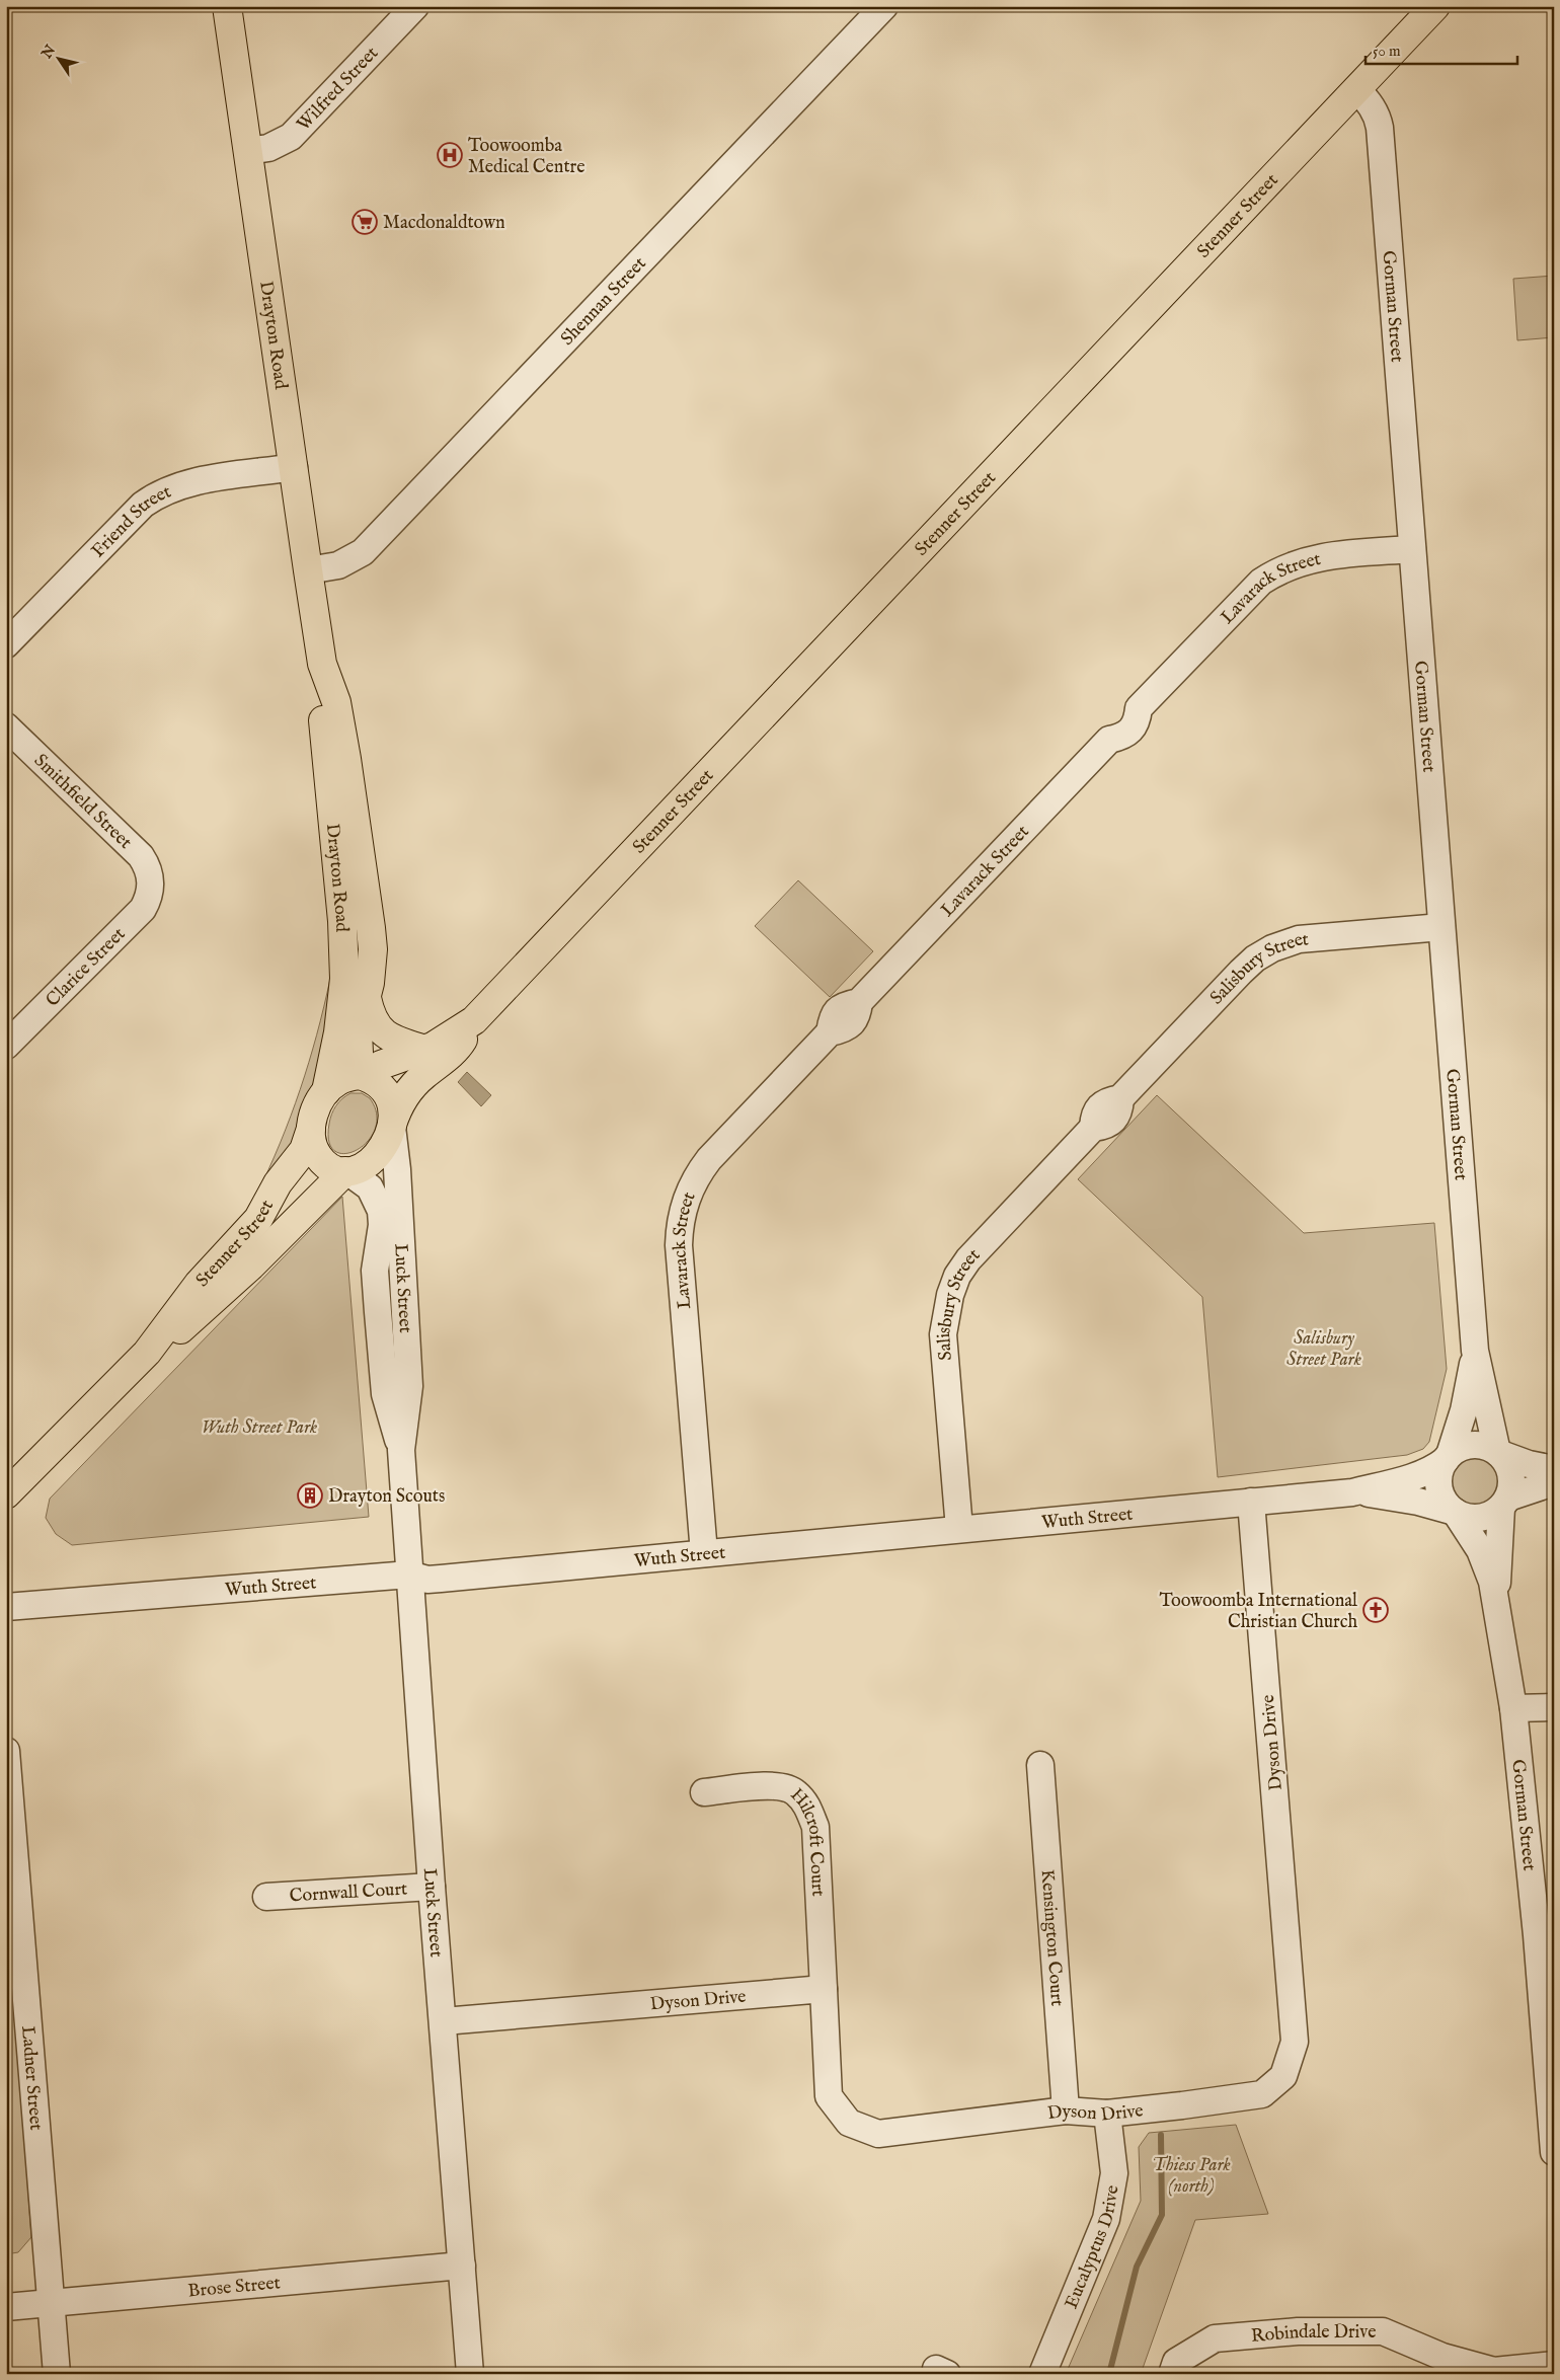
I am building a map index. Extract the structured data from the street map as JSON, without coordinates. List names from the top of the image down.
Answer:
{
  "streets": {
    "main road": ["Stenner Street", "Drayton Road"],
    "street": [
      "Wilfred Street",
      "Shennan Street",
      "Gorman Street",
      "Friend Street",
      "Lavarack Street",
      "Smithfield Street",
      "Clarice Street",
      "Salisbury Street",
      "Luck Street",
      "Wuth Street",
      "Dyson Drive",
      "Hilcroft Court",
      "Cornwall Court",
      "Kensington Court",
      "Ladner Street",
      "Eucalyptus Drive",
      "Brose Street",
      "Robindale Drive"
    ]
  },
  "crossings": [
    ["Wilfred Street", "Drayton Road"],
    ["Stenner Street", "Gorman Street"],
    ["Stenner Street", "Drayton Road"],
    ["Stenner Street", "Luck Street"],
    ["Shennan Street", "Drayton Road"],
    ["Gorman Street", "Lavarack Street"],
    ["Gorman Street", "Salisbury Street"],
    ["Gorman Street", "Wuth Street"],
    ["Drayton Road", "Friend Street"],
    ["Drayton Road", "Luck Street"],
    ["Lavarack Street", "Wuth Street"],
    ["Smithfield Street", "Clarice Street"],
    ["Salisbury Street", "Wuth Street"],
    ["Luck Street", "Wuth Street"],
    ["Luck Street", "Dyson Drive"],
    ["Luck Street", "Cornwall Court"],
    ["Luck Street", "Brose Street"],
    ["Wuth Street", "Dyson Drive"],
    ["Dyson Drive", "Hilcroft Court"],
    ["Dyson Drive", "Kensington Court"],
    ["Dyson Drive", "Eucalyptus Drive"],
    ["Ladner Street", "Brose Street"]
  ],
  "parks": ["Salisbury Street Park", "Wuth Street Park", "Thiess Park (north)"],
  "places": {
    "hospital": ["Toowoomba Medical Centre"],
    "supermarket": ["Macdonaldtown"],
    "building": ["Drayton Scouts"],
    "church": ["Toowoomba International Christian Church"]
  },
  "scale_bar": "50 m",
  "north": "top left"
}
